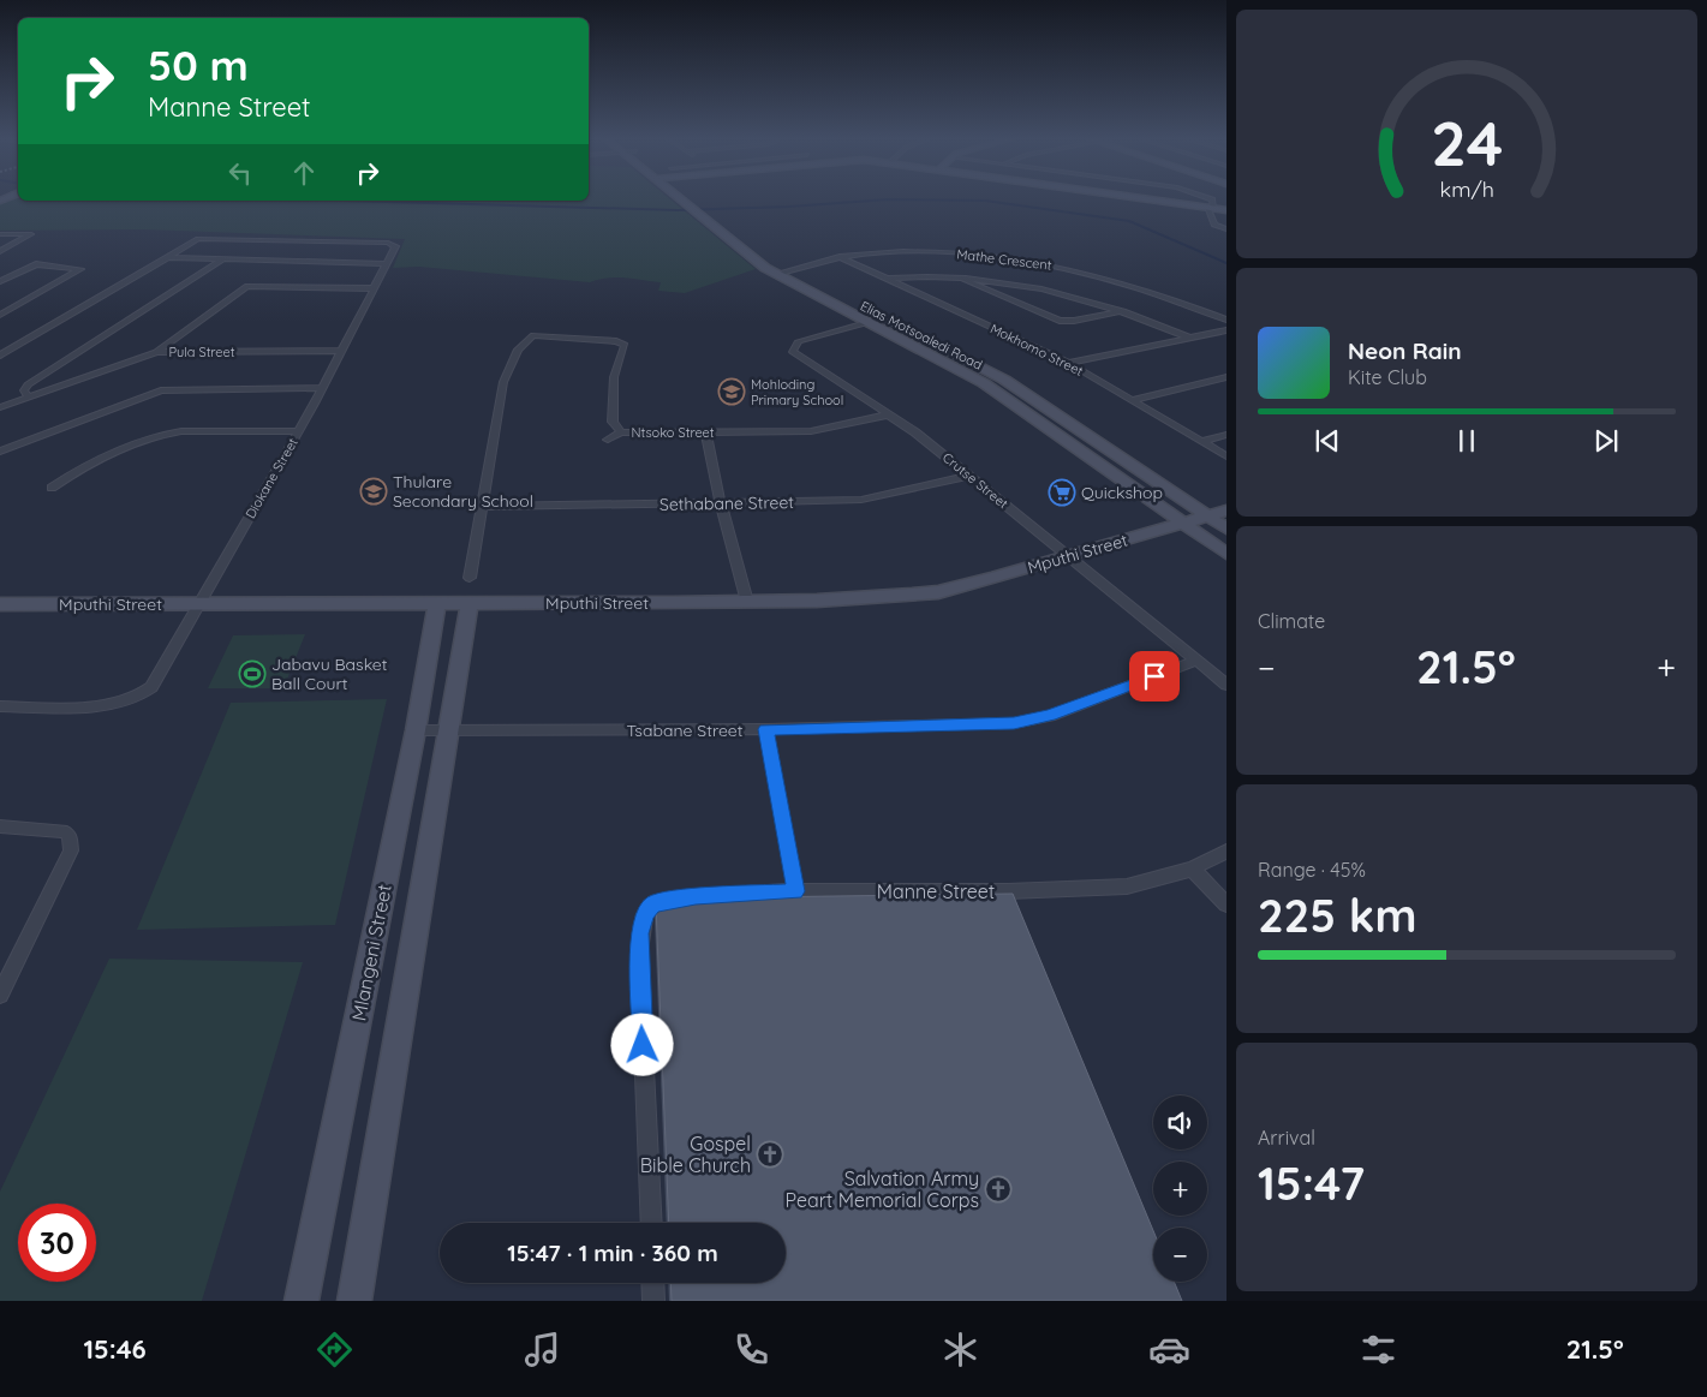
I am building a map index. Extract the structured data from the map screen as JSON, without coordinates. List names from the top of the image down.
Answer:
{
  "streets": {
    "main road": ["Elias Motsoaledi Road", "Mputhi Street", "Mlangeni Street"],
    "street": [
      "Mathe Crescent",
      "Mokhomo Street",
      "Pula Street",
      "Ntsoko Street",
      "Diokane Street",
      "Crutse Street",
      "Sethabane Street",
      "Tsabane Street",
      "Manne Street"
    ]
  },
  "crossings": [
    ["Mathe Crescent", "Elias Motsoaledi Road"],
    ["Mathe Crescent", "Mokhomo Street"],
    ["Elias Motsoaledi Road", "Crutse Street"],
    ["Elias Motsoaledi Road", "Mputhi Street"],
    ["Pula Street", "Diokane Street"],
    ["Ntsoko Street", "Crutse Street"],
    ["Ntsoko Street", "Sethabane Street"],
    ["Diokane Street", "Mputhi Street"],
    ["Crutse Street", "Sethabane Street"],
    ["Crutse Street", "Mputhi Street"],
    ["Crutse Street", "Tsabane Street"],
    ["Mputhi Street", "Mlangeni Street"],
    ["Tsabane Street", "Mlangeni Street"]
  ],
  "places": {
    "school or university": ["Mohloding Primary School", "Thulare Secondary School"],
    "supermarket": ["Quickshop"],
    "sports": ["Jabavu Basket Ball Court"],
    "church": ["Gospel Bible Church", "Salvation Army Peart Memorial Corps"]
  },
  "page": {
    "turn": ["50 m", "Manne Street"],
    "song": ["Neon Rain", "Kite Club"],
    "tile": [
      "Climate",
      ["Range · 45%", "225 km"],
      ["Arrival", "15:47"]
    ],
    "heat": ["−", "21.5°", "+"],
    "map_buttons": ["+", "−"],
    "limit": "30",
    "trip": "15:47 · 1 min · 360 m",
    "tabs": ["15:46", "21.5°"],
    "gauge": ["24", "km/h"]
  }
}
